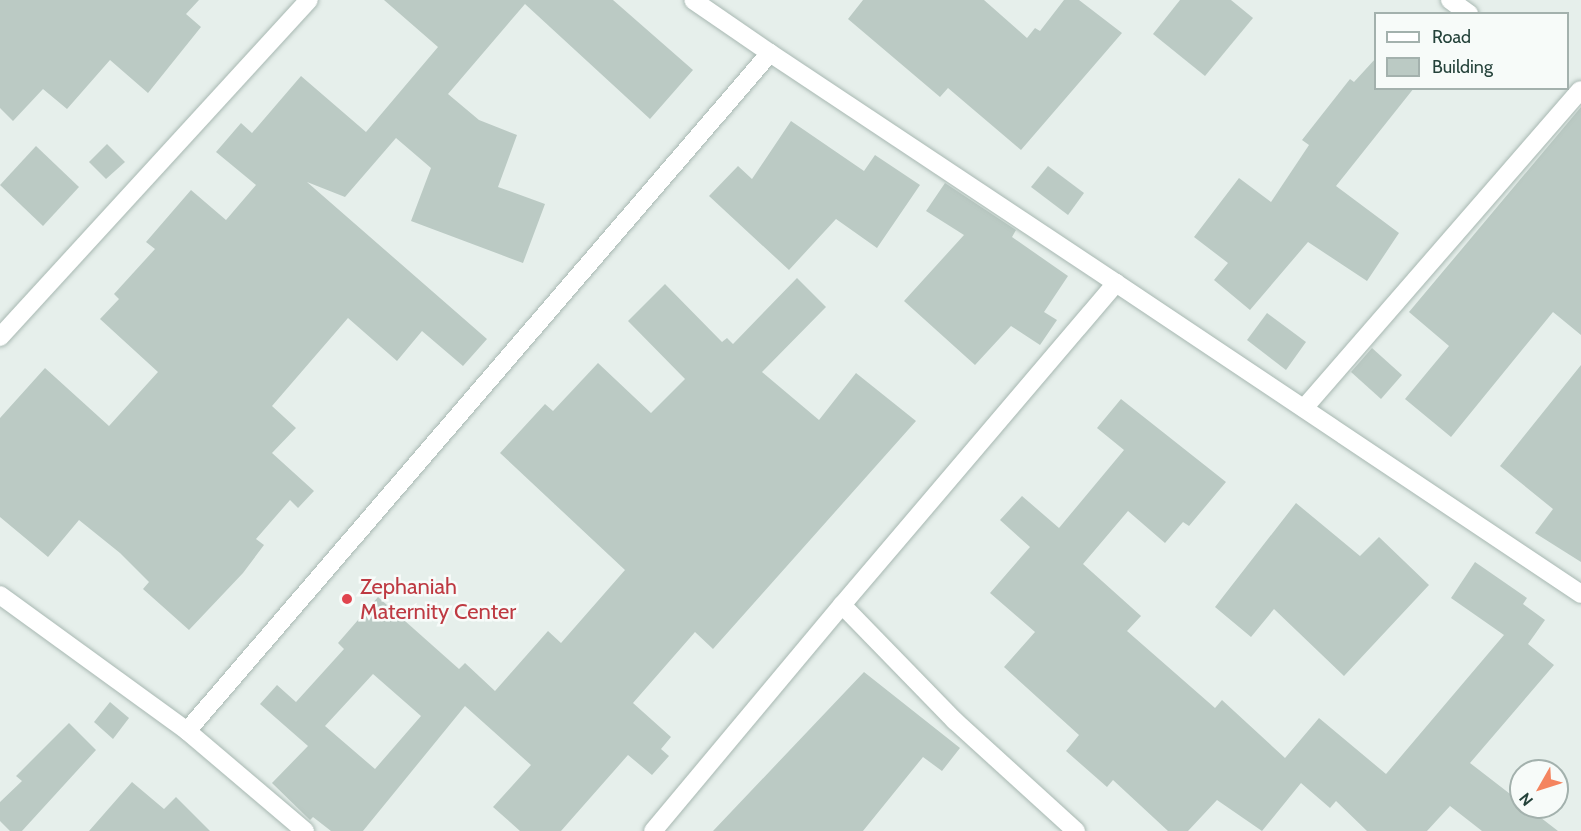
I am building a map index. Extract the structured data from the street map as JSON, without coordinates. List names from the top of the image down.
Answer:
{
  "places": ["Zephaniah Maternity Center"],
  "legend": ["Road", "Building"],
  "north": "bottom left"
}
